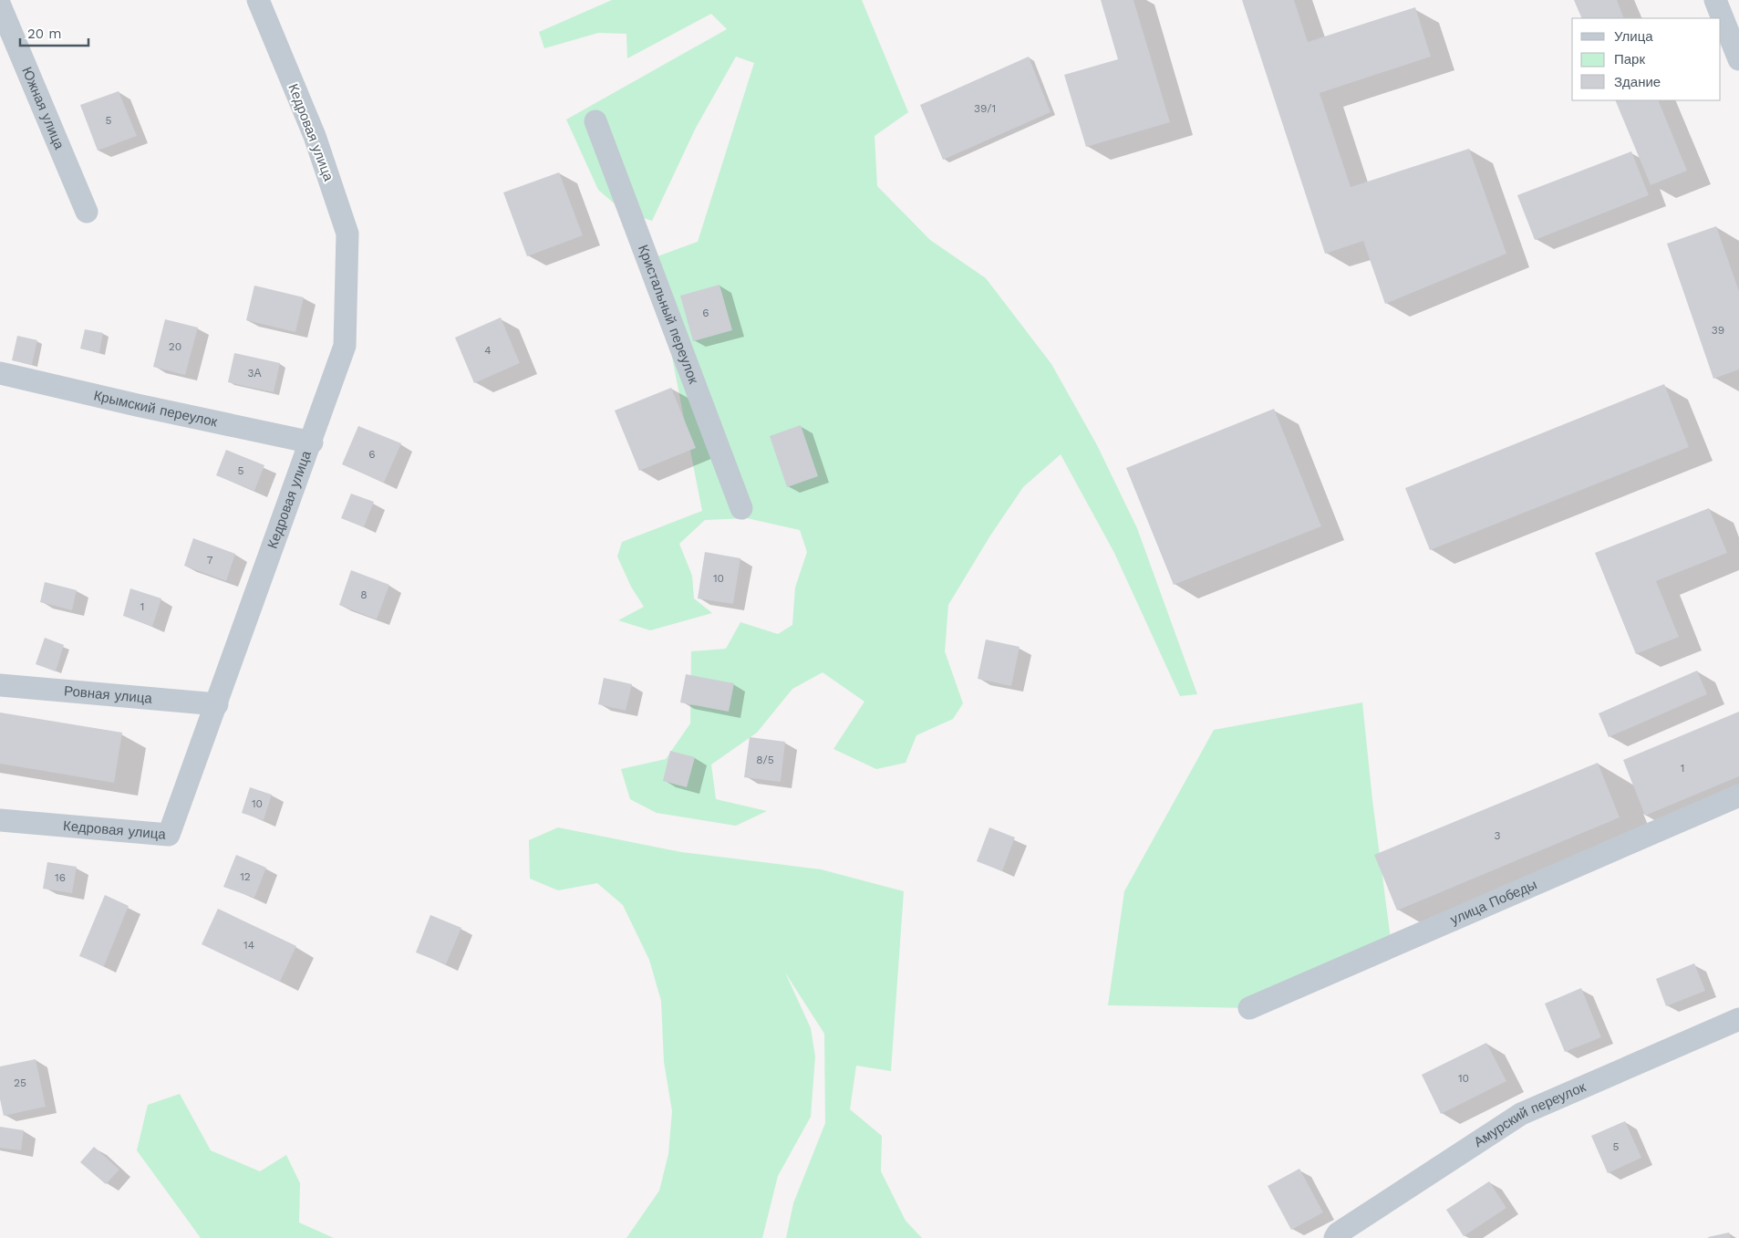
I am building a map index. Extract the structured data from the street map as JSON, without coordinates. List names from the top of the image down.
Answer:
{
  "streets": {
    "street": [
      "Южная улица",
      "Кедровая улица",
      "Кристальный переулок",
      "Крымский переулок",
      "Ровная улица",
      "улица Победы",
      "Амурский переулок"
    ]
  },
  "crossings": [
    ["Кедровая улица", "Крымский переулок"],
    ["Кедровая улица", "Ровная улица"]
  ],
  "house_numbers": [
    "39/1",
    "5",
    "6",
    "39",
    "20",
    "4",
    "3А",
    "6",
    "5",
    "7",
    "10",
    "8",
    "1",
    "8/5",
    "1",
    "10",
    "3",
    "12",
    "16",
    "14",
    "10",
    "25",
    "5"
  ],
  "legend": ["Улица", "Парк", "Здание"],
  "scale_bar": "20 m"
}
